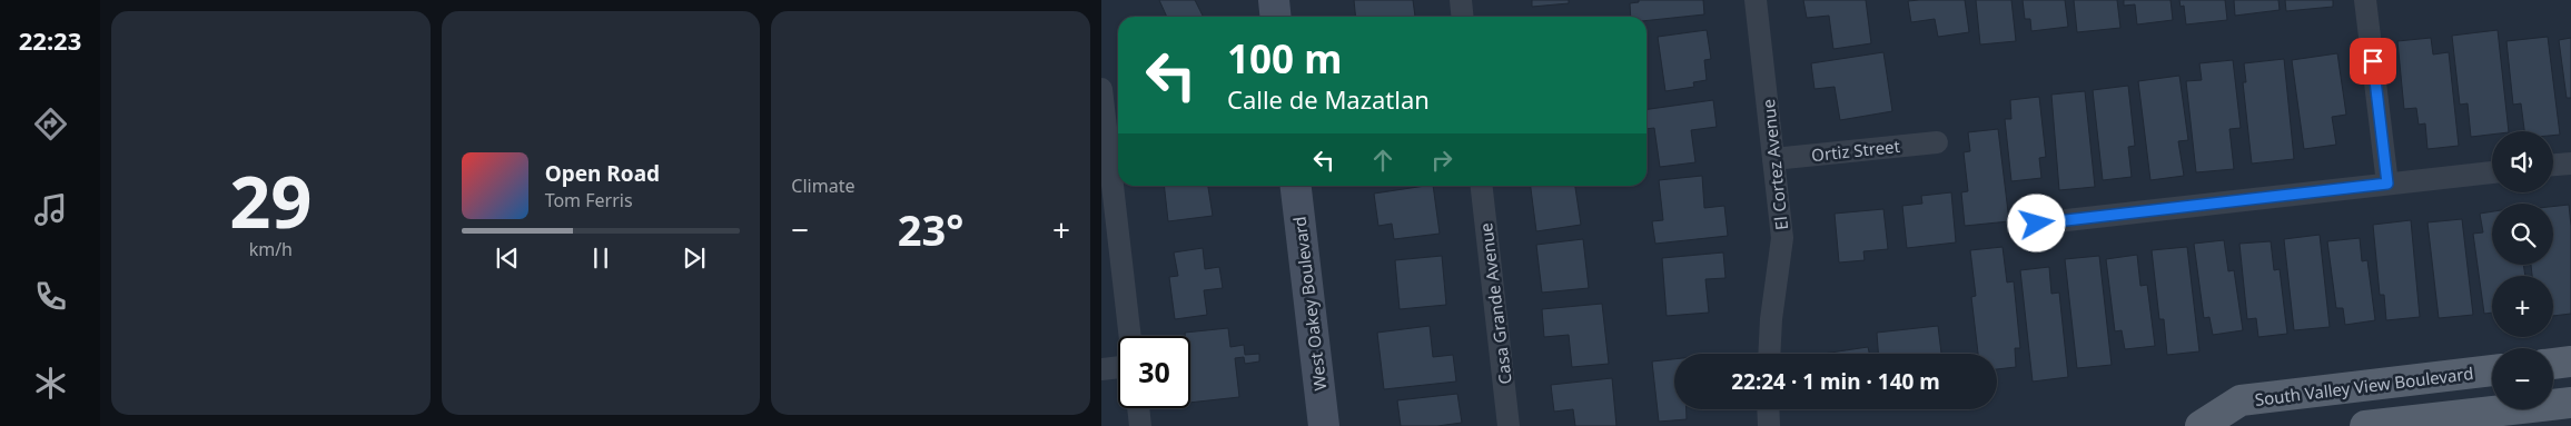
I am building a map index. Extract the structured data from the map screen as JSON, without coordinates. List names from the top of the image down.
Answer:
{
  "streets": {
    "main road": ["West Oakey Boulevard", "South Valley View Boulevard"],
    "street": ["Ortiz Street", "El Cortez Avenue", "Casa Grande Avenue"]
  },
  "crossings": [
    ["Ortiz Street", "El Cortez Avenue"]
  ],
  "page": {
    "tabs": "22:23",
    "tile": [
      ["29", "km/h"],
      "Climate"
    ],
    "turn": ["100 m", "Calle de Mazatlan"],
    "map_buttons": ["+", "−"],
    "song": ["Open Road", "Tom Ferris"],
    "heat": ["−", "23°", "+"],
    "limit": "30",
    "trip": "22:24 · 1 min · 140 m"
  }
}
